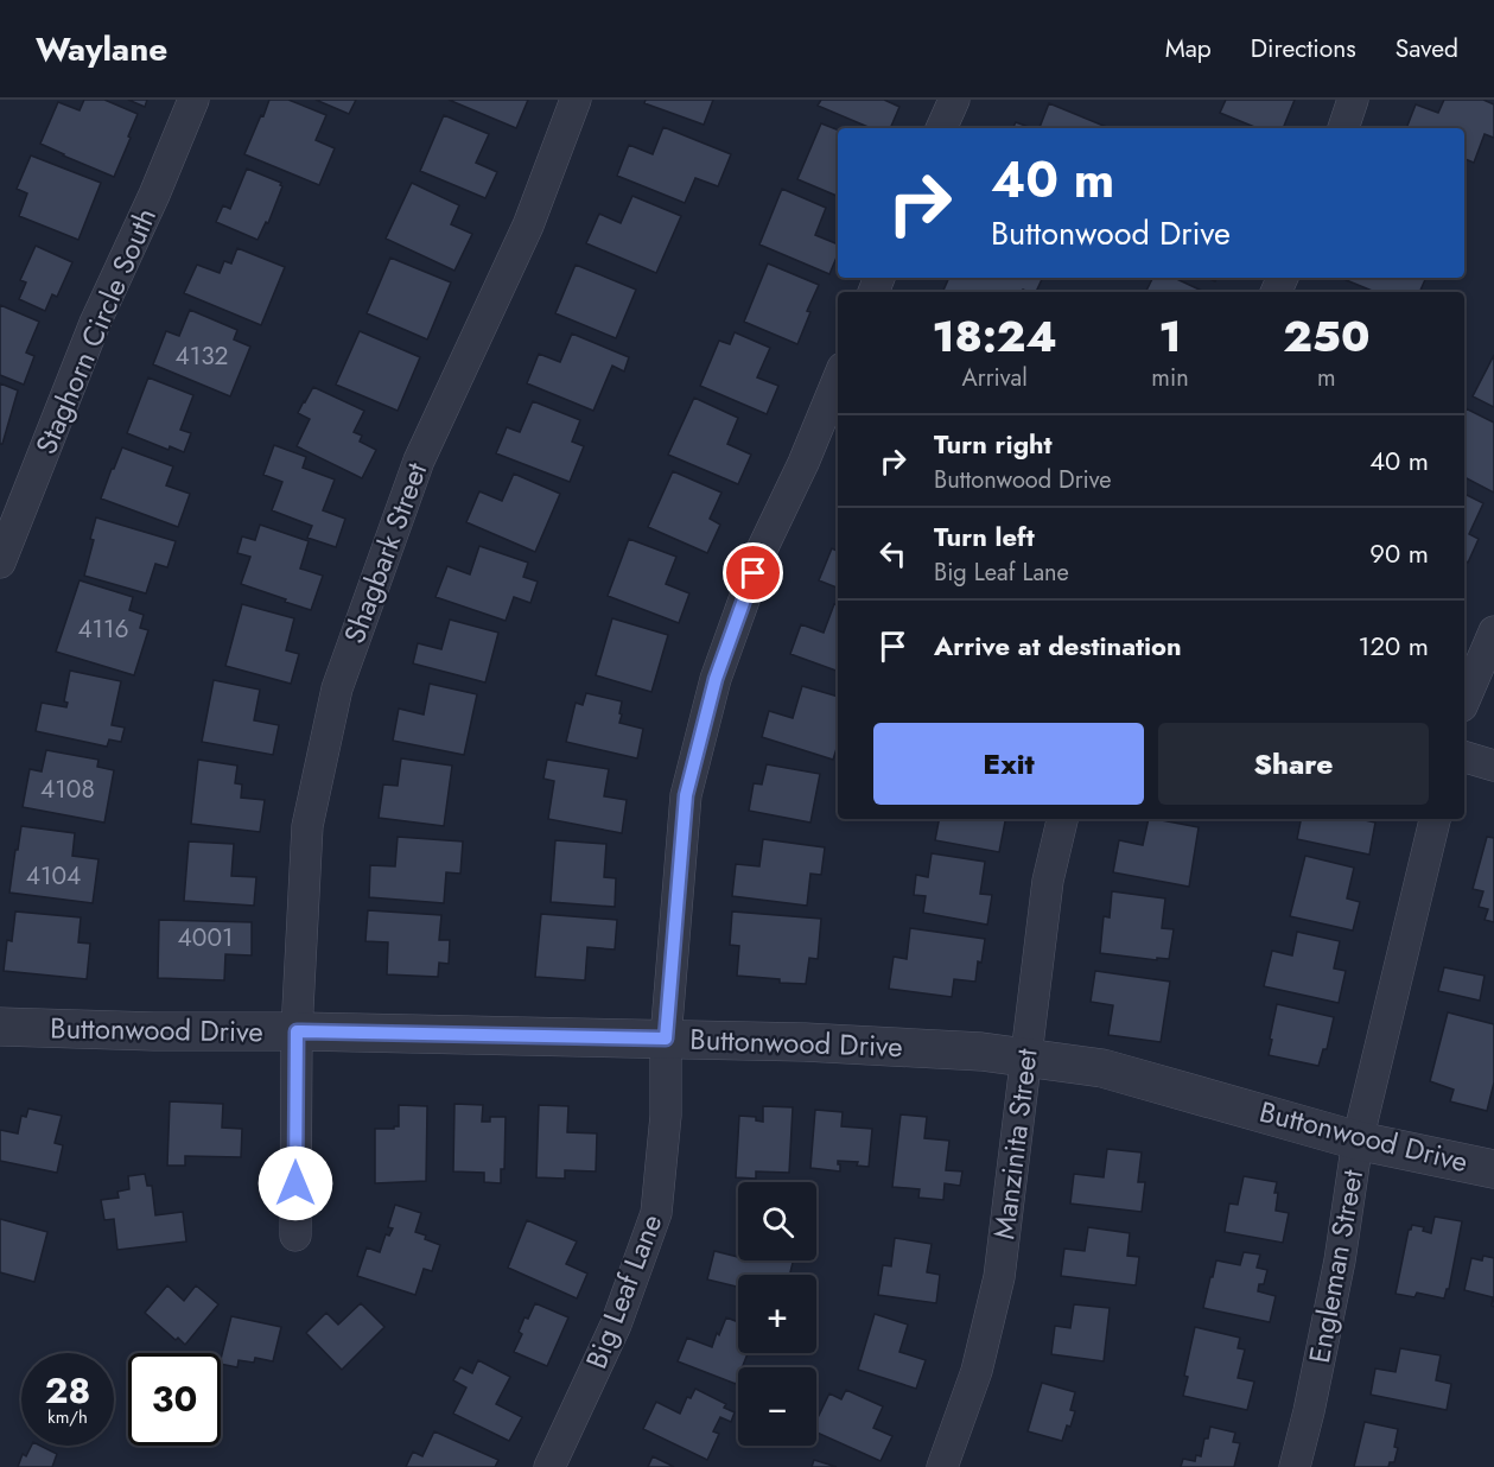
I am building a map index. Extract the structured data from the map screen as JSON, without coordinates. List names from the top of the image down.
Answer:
{
  "streets": {
    "street": [
      "Staghorn Circle South",
      "Shagbark Street",
      "Buttonwood Drive",
      "Manzinita Street",
      "Engleman Street",
      "Big Leaf Lane"
    ]
  },
  "crossings": [
    ["Shagbark Street", "Buttonwood Drive"],
    ["Buttonwood Drive", "Manzinita Street"],
    ["Buttonwood Drive", "Engleman Street"],
    ["Buttonwood Drive", "Big Leaf Lane"]
  ],
  "house_numbers": [
    "4132",
    "4116",
    "4108",
    "4104",
    "4001"
  ],
  "page": {
    "header": "Waylane",
    "nav": ["Map", "Directions", "Saved"],
    "turn": ["40 m", "Buttonwood Drive"],
    "eta": [
      "18:24",
      "Arrival",
      "1",
      "min",
      "250",
      "m"
    ],
    "list": [
      {
        "name": "Turn right",
        "note": "Buttonwood Drive",
        "value": "40 m"
      },
      {
        "name": "Turn left",
        "note": "Big Leaf Lane",
        "value": "90 m"
      },
      {
        "name": "Arrive at destination",
        "value": "120 m"
      }
    ],
    "buttons": ["Exit", "Share"],
    "map_buttons": ["+", "−"],
    "speed": "28 km/h",
    "limit": "30"
  }
}
